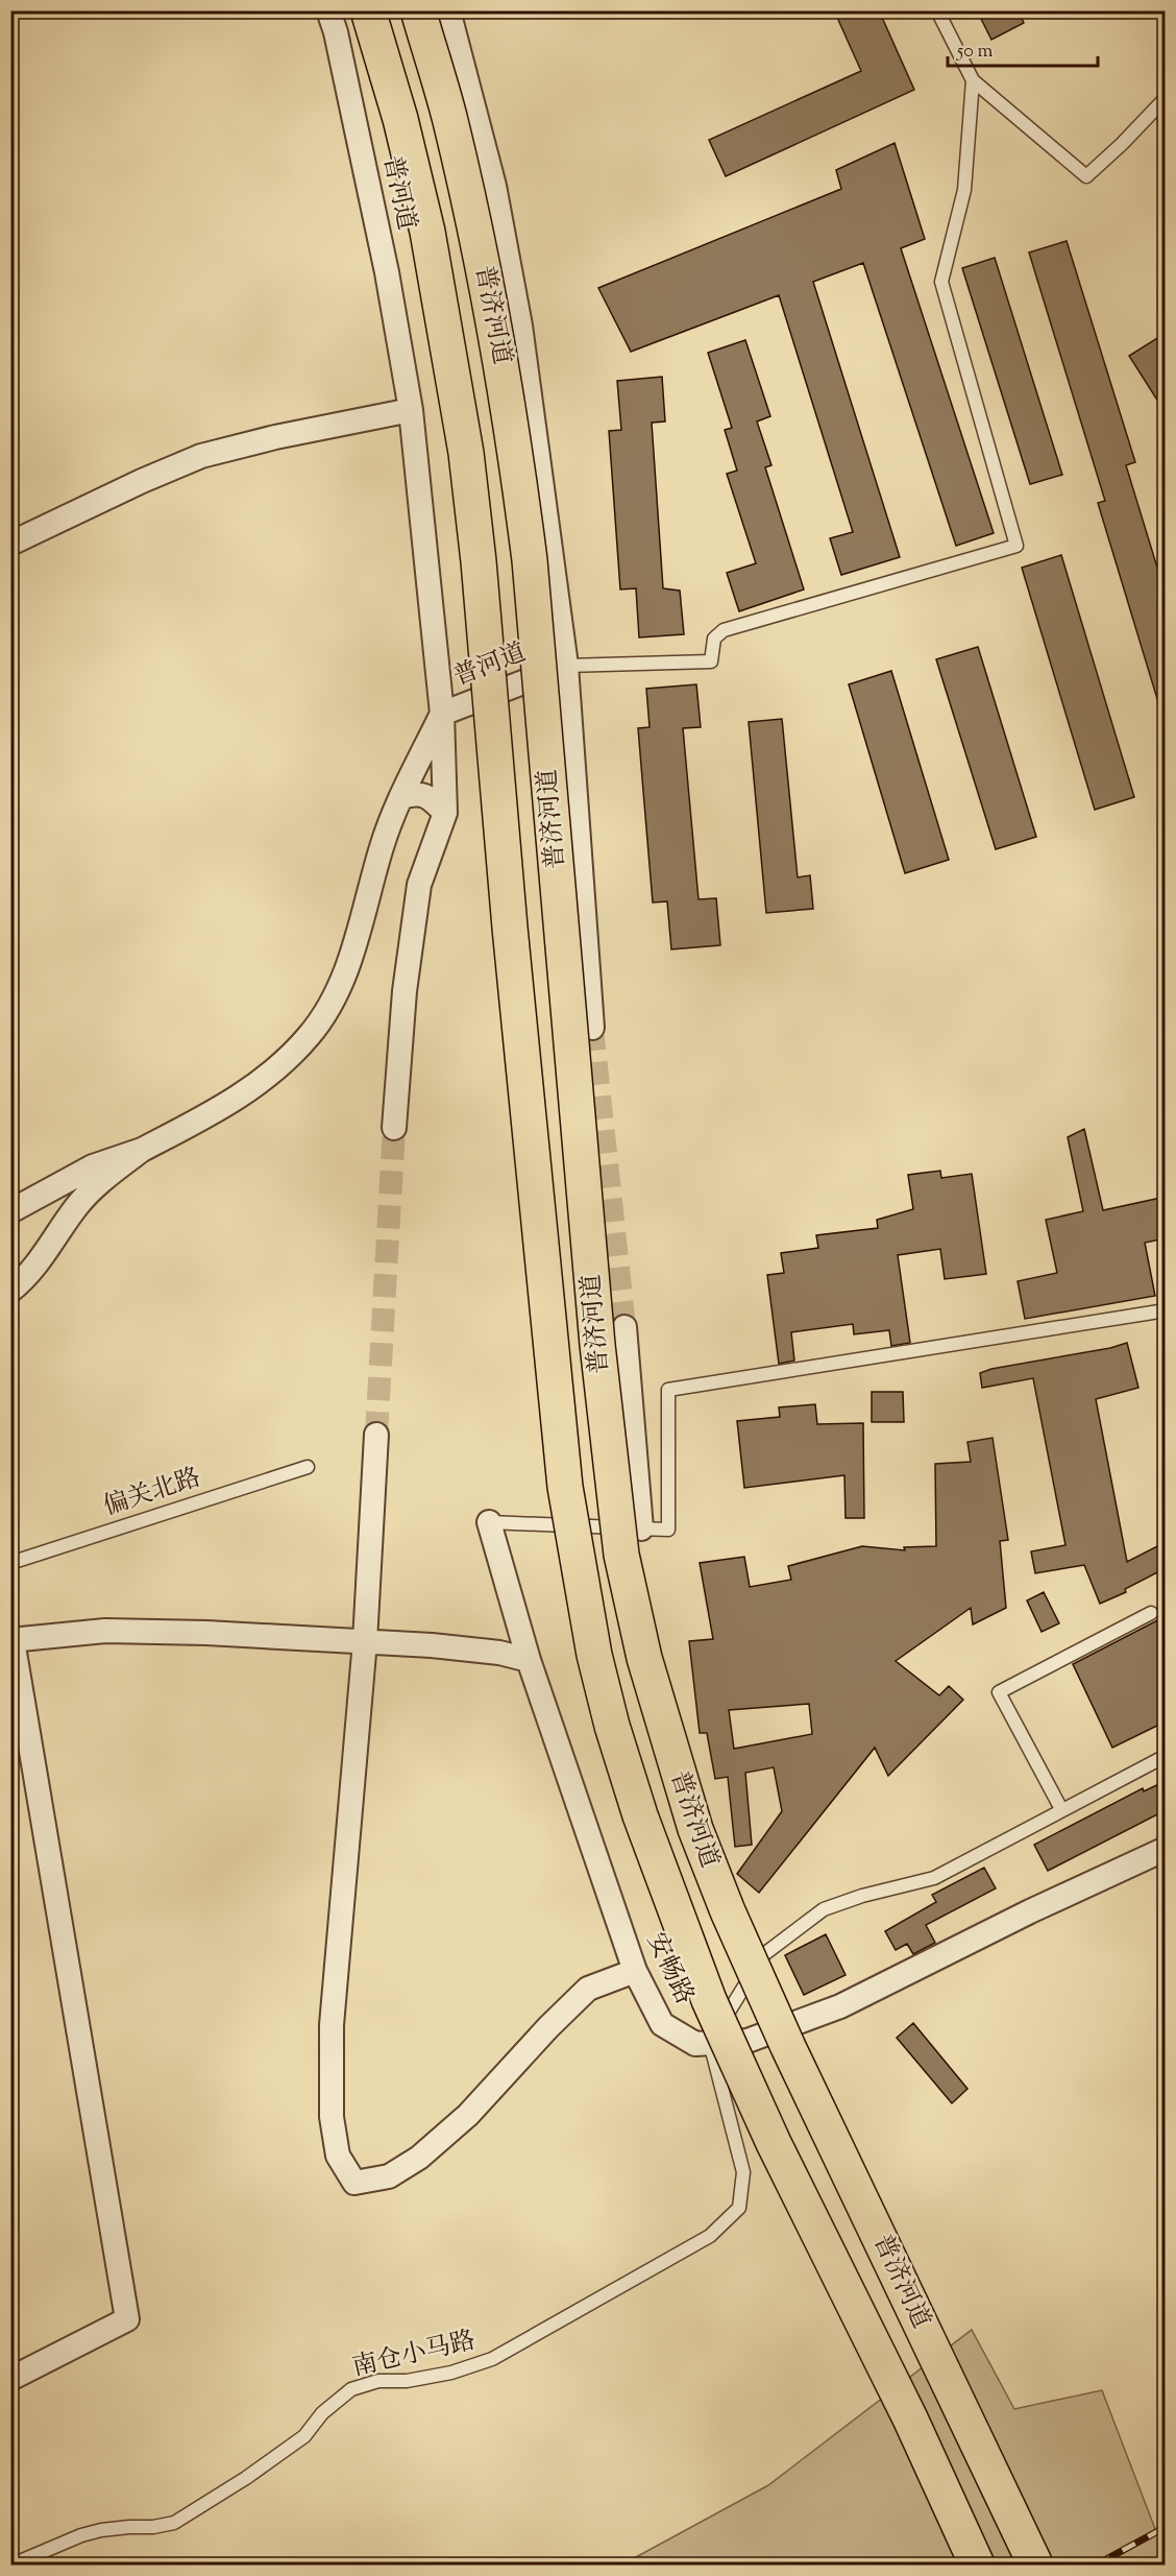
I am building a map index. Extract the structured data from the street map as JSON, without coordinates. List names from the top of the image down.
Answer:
{
  "streets": {
    "highway": ["普济河道"],
    "street": ["普河道", "安畅路"],
    "lane": ["偏关北路", "南仓小马路"]
  },
  "crossings": [
    ["安畅路", "南仓小马路"]
  ],
  "scale_bar": "50 m"
}
